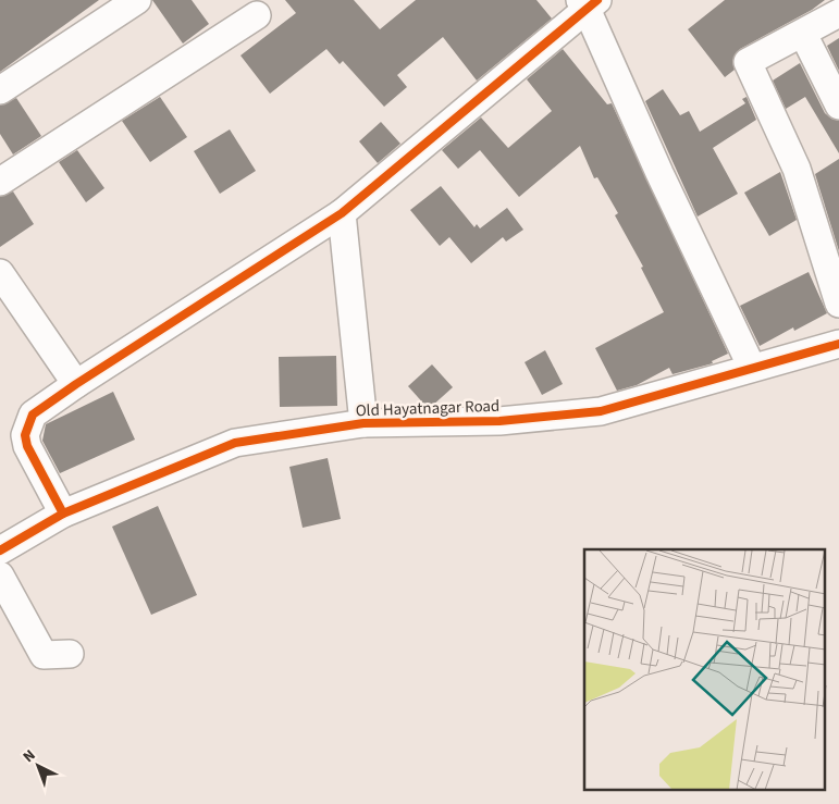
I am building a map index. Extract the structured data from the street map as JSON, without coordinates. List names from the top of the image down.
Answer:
{
  "streets": {
    "street": ["Old Hayatnagar Road"]
  },
  "north": "top left"
}
